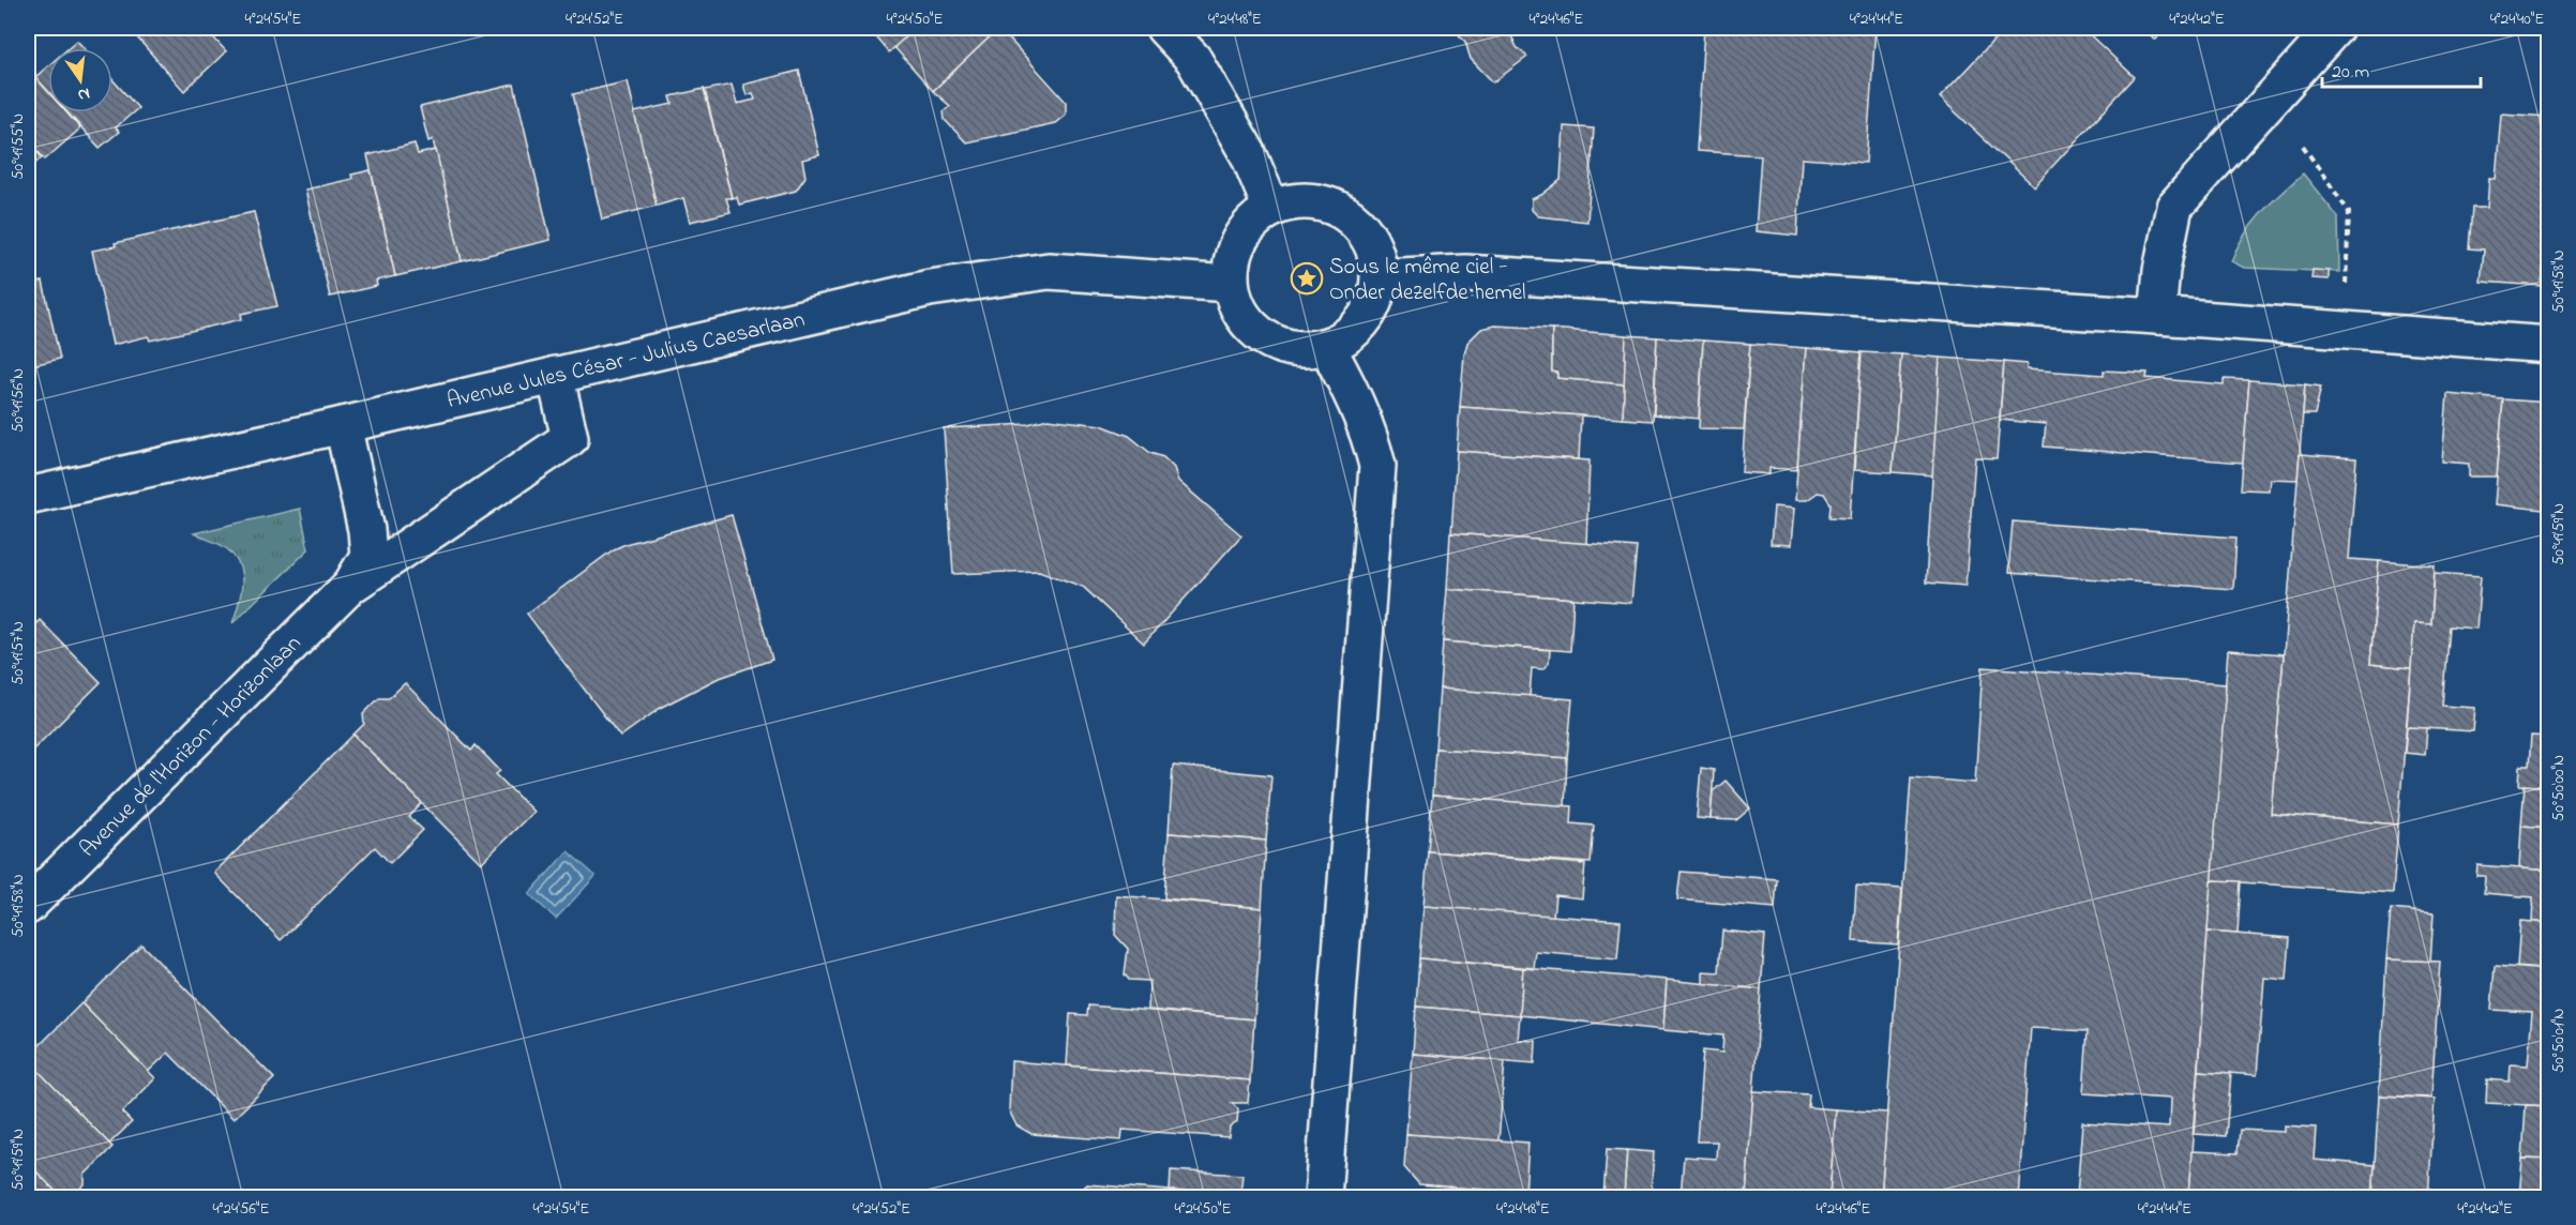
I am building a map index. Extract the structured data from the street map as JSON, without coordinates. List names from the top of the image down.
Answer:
{
  "streets": {
    "street": ["Avenue Jules César - Julius Caesarlaan", "Avenue de l'Horizon - Horizonlaan"]
  },
  "crossings": [
    ["Avenue Jules César - Julius Caesarlaan", "Avenue de l'Horizon - Horizonlaan"]
  ],
  "places": {
    "place": ["Sous le même ciel - Onder dezelfde hemel"]
  },
  "scale_bar": "20 m",
  "north": "bottom",
  "coordinates": [
    "4°24'54\"E",
    "4°24'52\"E",
    "4°24'50\"E",
    "4°24'48\"E",
    "4°24'46\"E",
    "4°24'44\"E",
    "4°24'42\"E",
    "4°24'40\"E",
    "50°49'55\"N",
    "50°49'58\"N",
    "50°49'56\"N",
    "50°49'59\"N",
    "50°49'57\"N",
    "50°50'00\"N",
    "50°50'01\"N",
    "4°24'56\"E"
  ]
}
